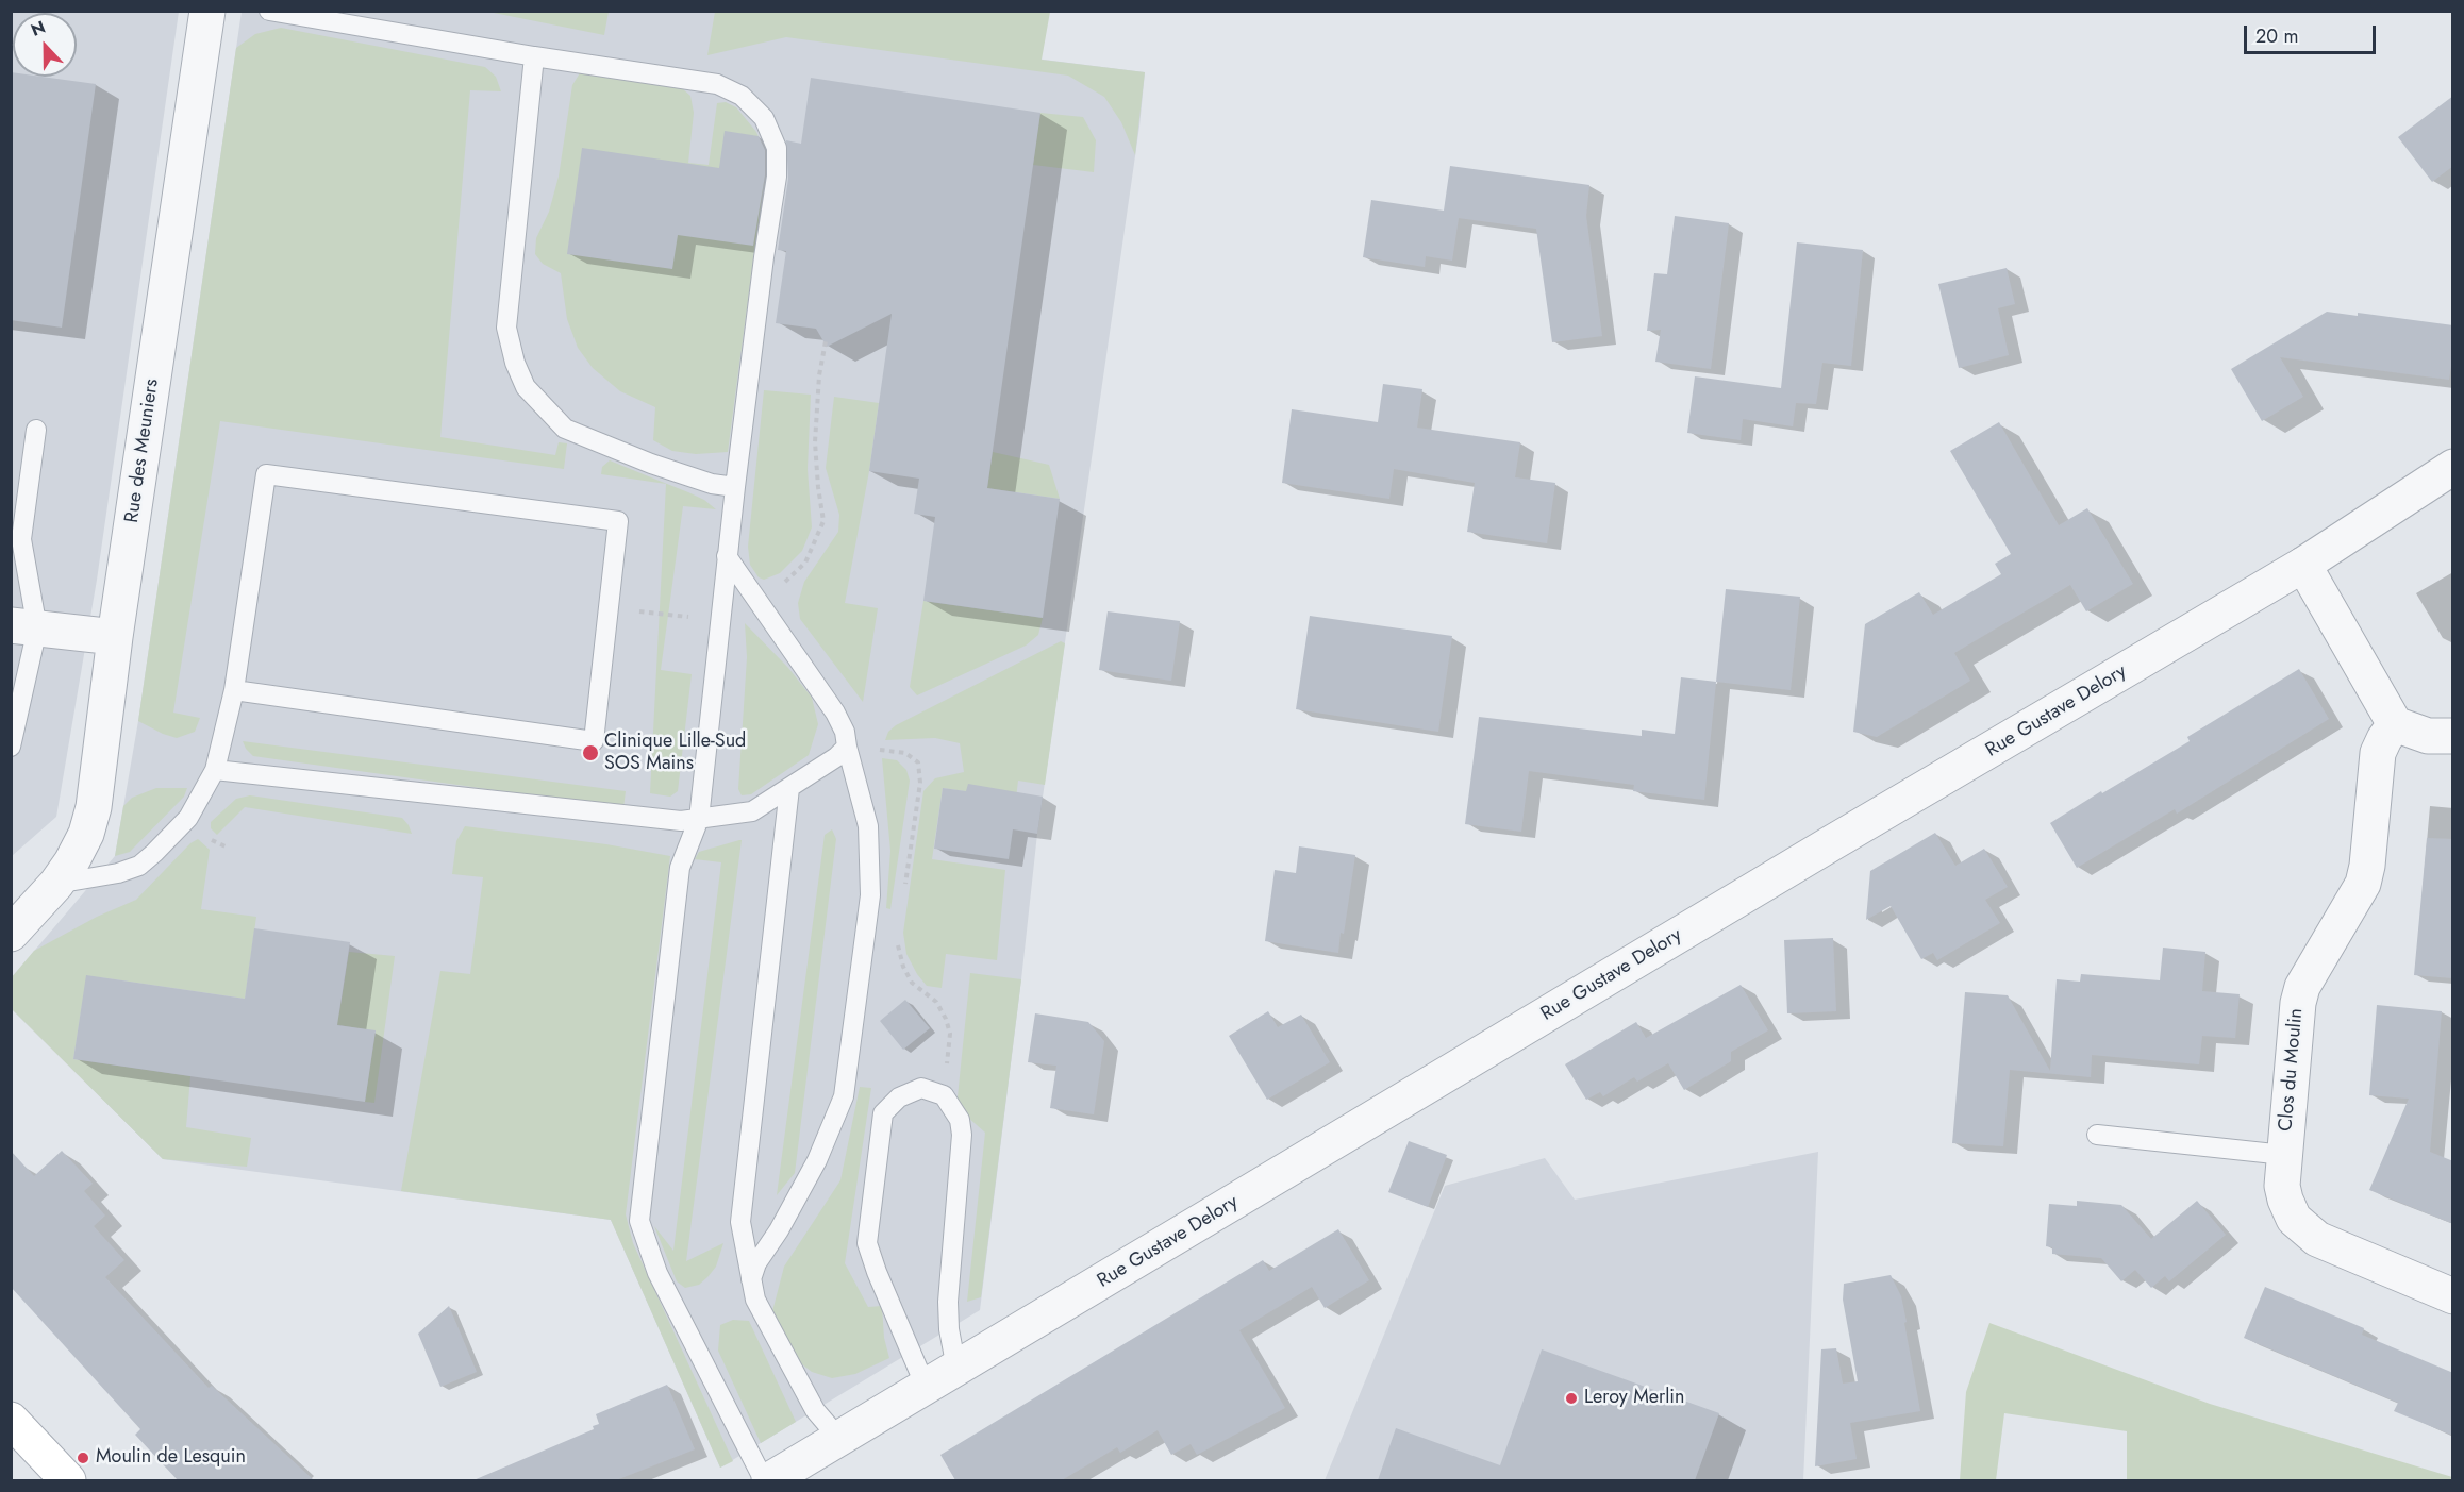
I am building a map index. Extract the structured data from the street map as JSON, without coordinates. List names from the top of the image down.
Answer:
{
  "streets": {
    "street": ["Rue des Meuniers", "Rue Gustave Delory", "Clos du Moulin"]
  },
  "places": ["Clinique Lille-Sud SOS Mains", "Leroy Merlin", "Moulin de Lesquin"],
  "scale_bar": "20 m",
  "north": "top"
}
